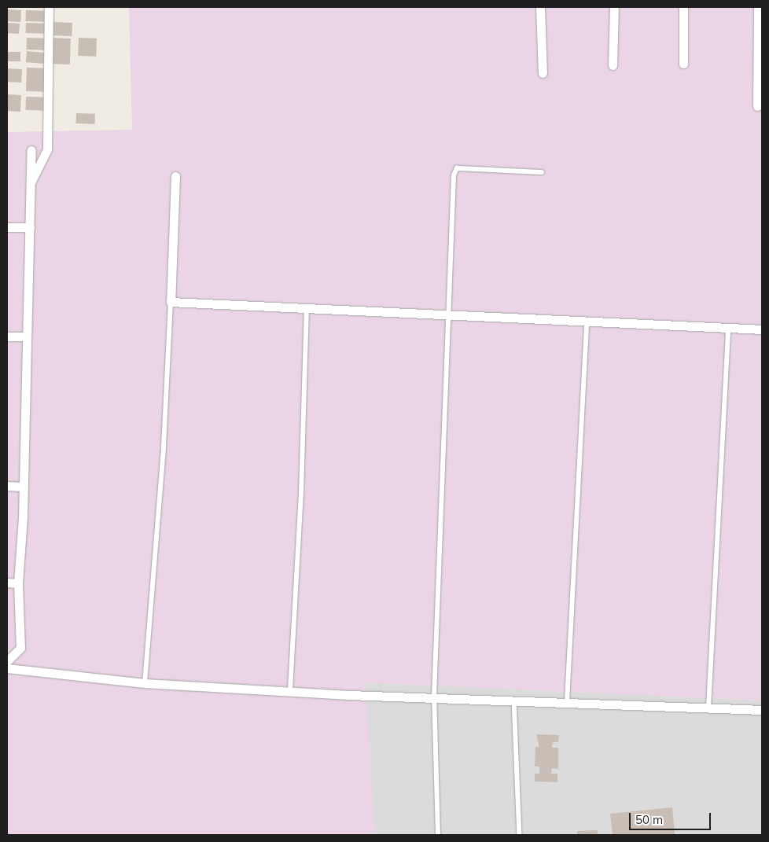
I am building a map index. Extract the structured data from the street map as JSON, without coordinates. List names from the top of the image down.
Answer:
{
  "scale_bar": "50 m"
}
